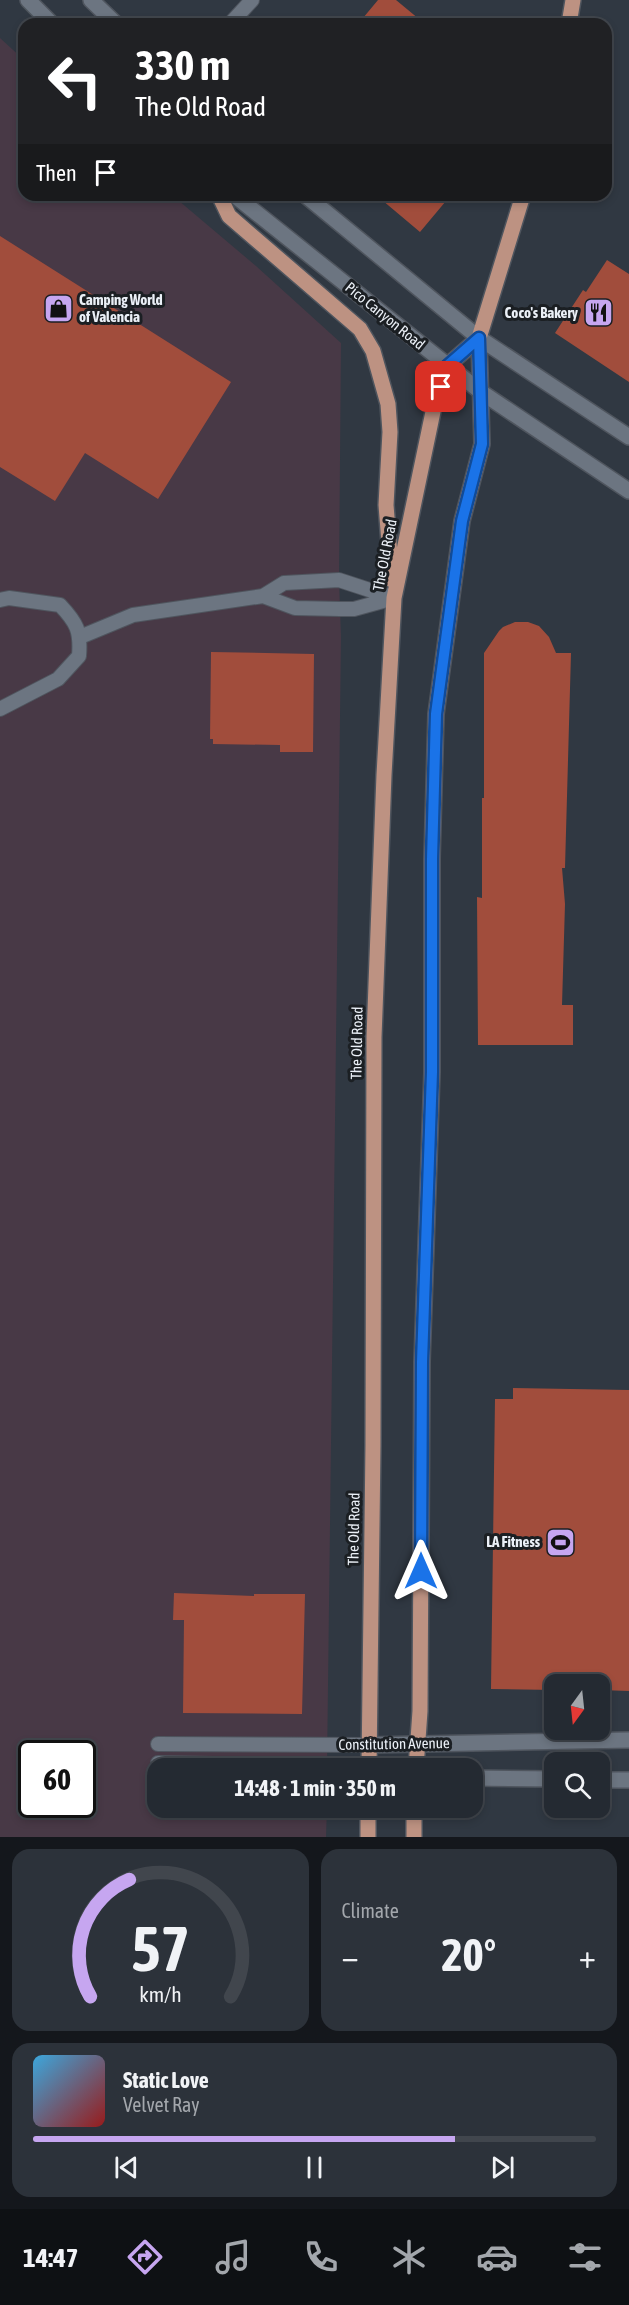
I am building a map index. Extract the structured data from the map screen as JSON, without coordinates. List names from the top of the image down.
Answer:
{
  "streets": {
    "main road": ["Pico Canyon Road", "The Old Road", "Constitution Avenue"]
  },
  "crossings": [
    ["Pico Canyon Road", "The Old Road"],
    ["The Old Road", "Constitution Avenue"]
  ],
  "places": {
    "shop": ["Camping World of Valencia"],
    "restaurant": ["Coco's Bakery"],
    "sports": ["LA Fitness"]
  },
  "north": "bottom",
  "page": {
    "turn": ["330 m", "The Old Road"],
    "then": "Then",
    "limit": "60",
    "trip": "14:48 · 1 min · 350 m",
    "tile": "Climate",
    "heat": ["−", "20°", "+"],
    "song": ["Static Love", "Velvet Ray"],
    "tabs": "14:47",
    "gauge": ["57", "km/h"]
  }
}
